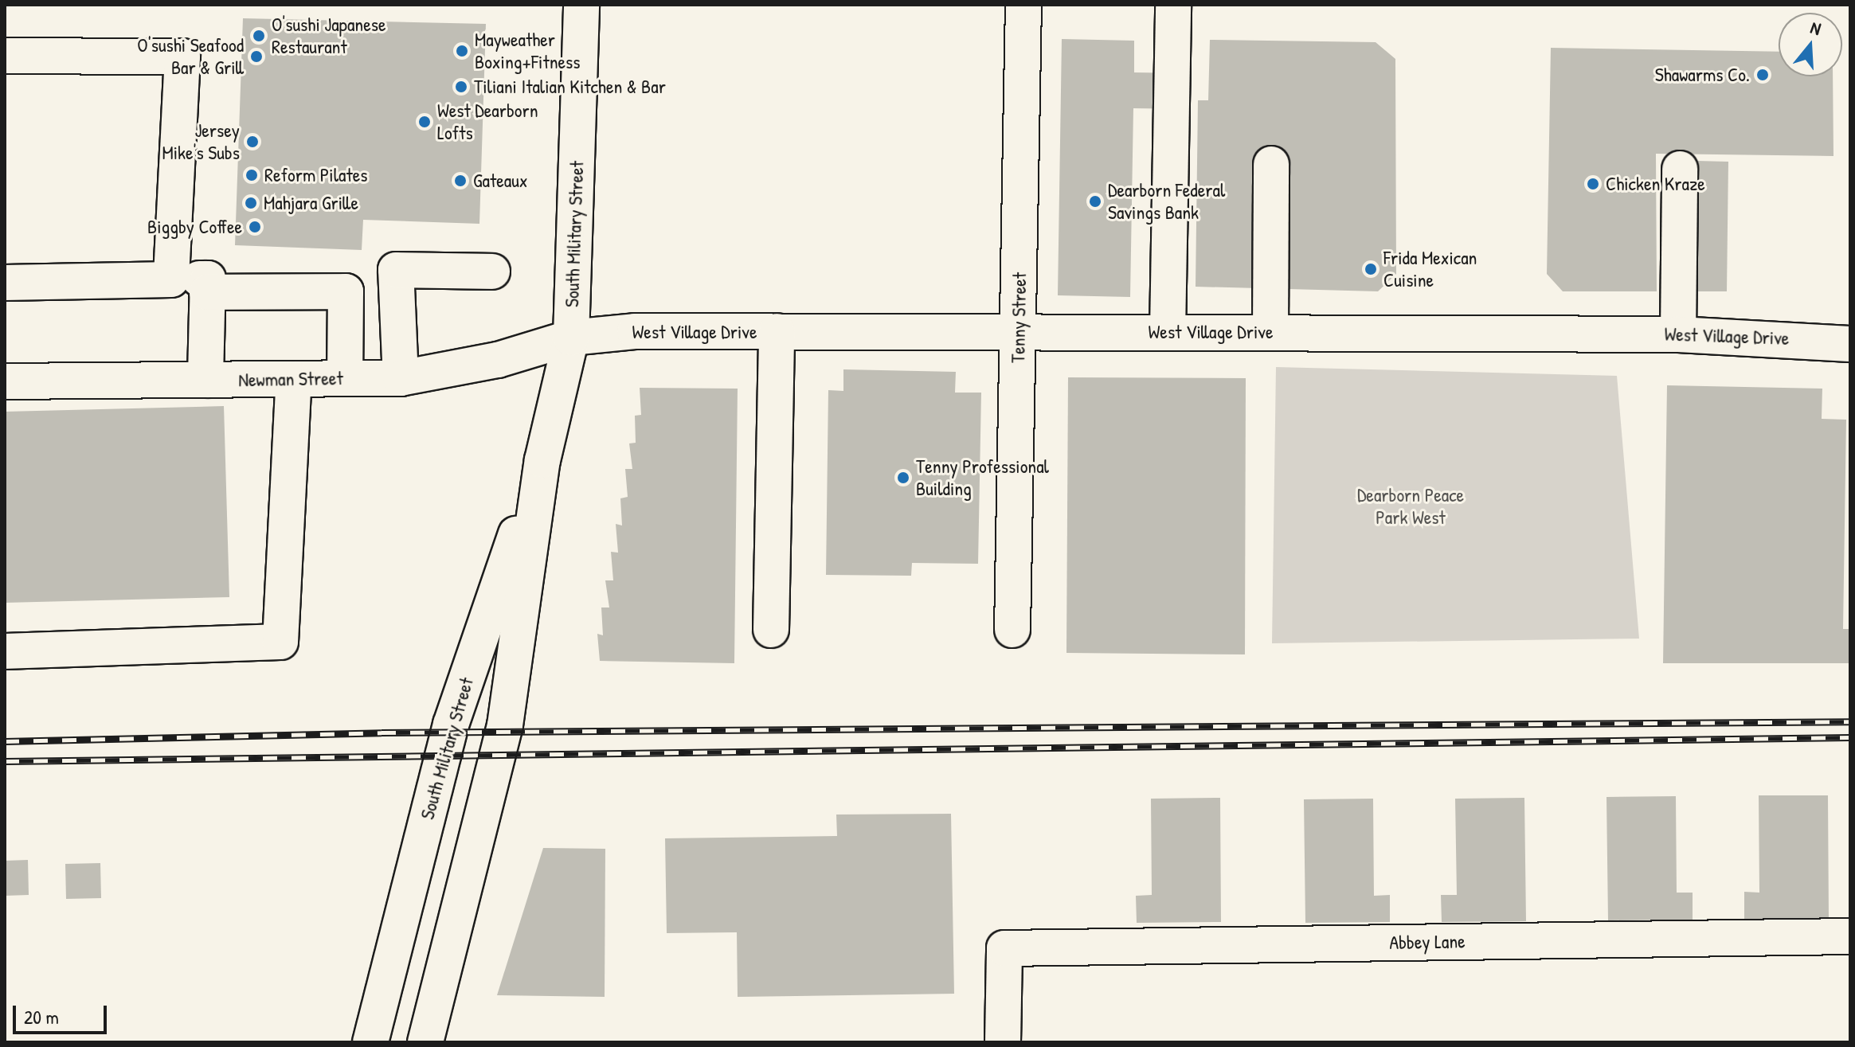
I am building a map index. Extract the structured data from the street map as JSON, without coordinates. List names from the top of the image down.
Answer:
{
  "streets": {
    "street": [
      "South Military Street",
      "Tenny Street",
      "West Village Drive",
      "Newman Street",
      "Abbey Lane"
    ]
  },
  "crossings": [
    ["South Military Street", "West Village Drive"],
    ["South Military Street", "Newman Street"],
    ["Tenny Street", "West Village Drive"],
    ["West Village Drive", "Newman Street"]
  ],
  "parks": ["Dearborn Peace Park West"],
  "places": [
    "O'sushi Japanese Restaurant",
    "Mayweather Boxing+Fitness",
    "O'sushi Seafood Bar & Grill",
    "Shawarms Co.",
    "Tiliani Italian Kitchen & Bar",
    "West Dearborn Lofts",
    "Jersey Mike's Subs",
    "Reform Pilates",
    "Gateaux",
    "Chicken Kraze",
    "Dearborn Federal Savings Bank",
    "Mahjara Grille",
    "Biggby Coffee",
    "Frida Mexican Cuisine",
    "Tenny Professional Building"
  ],
  "scale_bar": "20 m",
  "north": "top"
}
